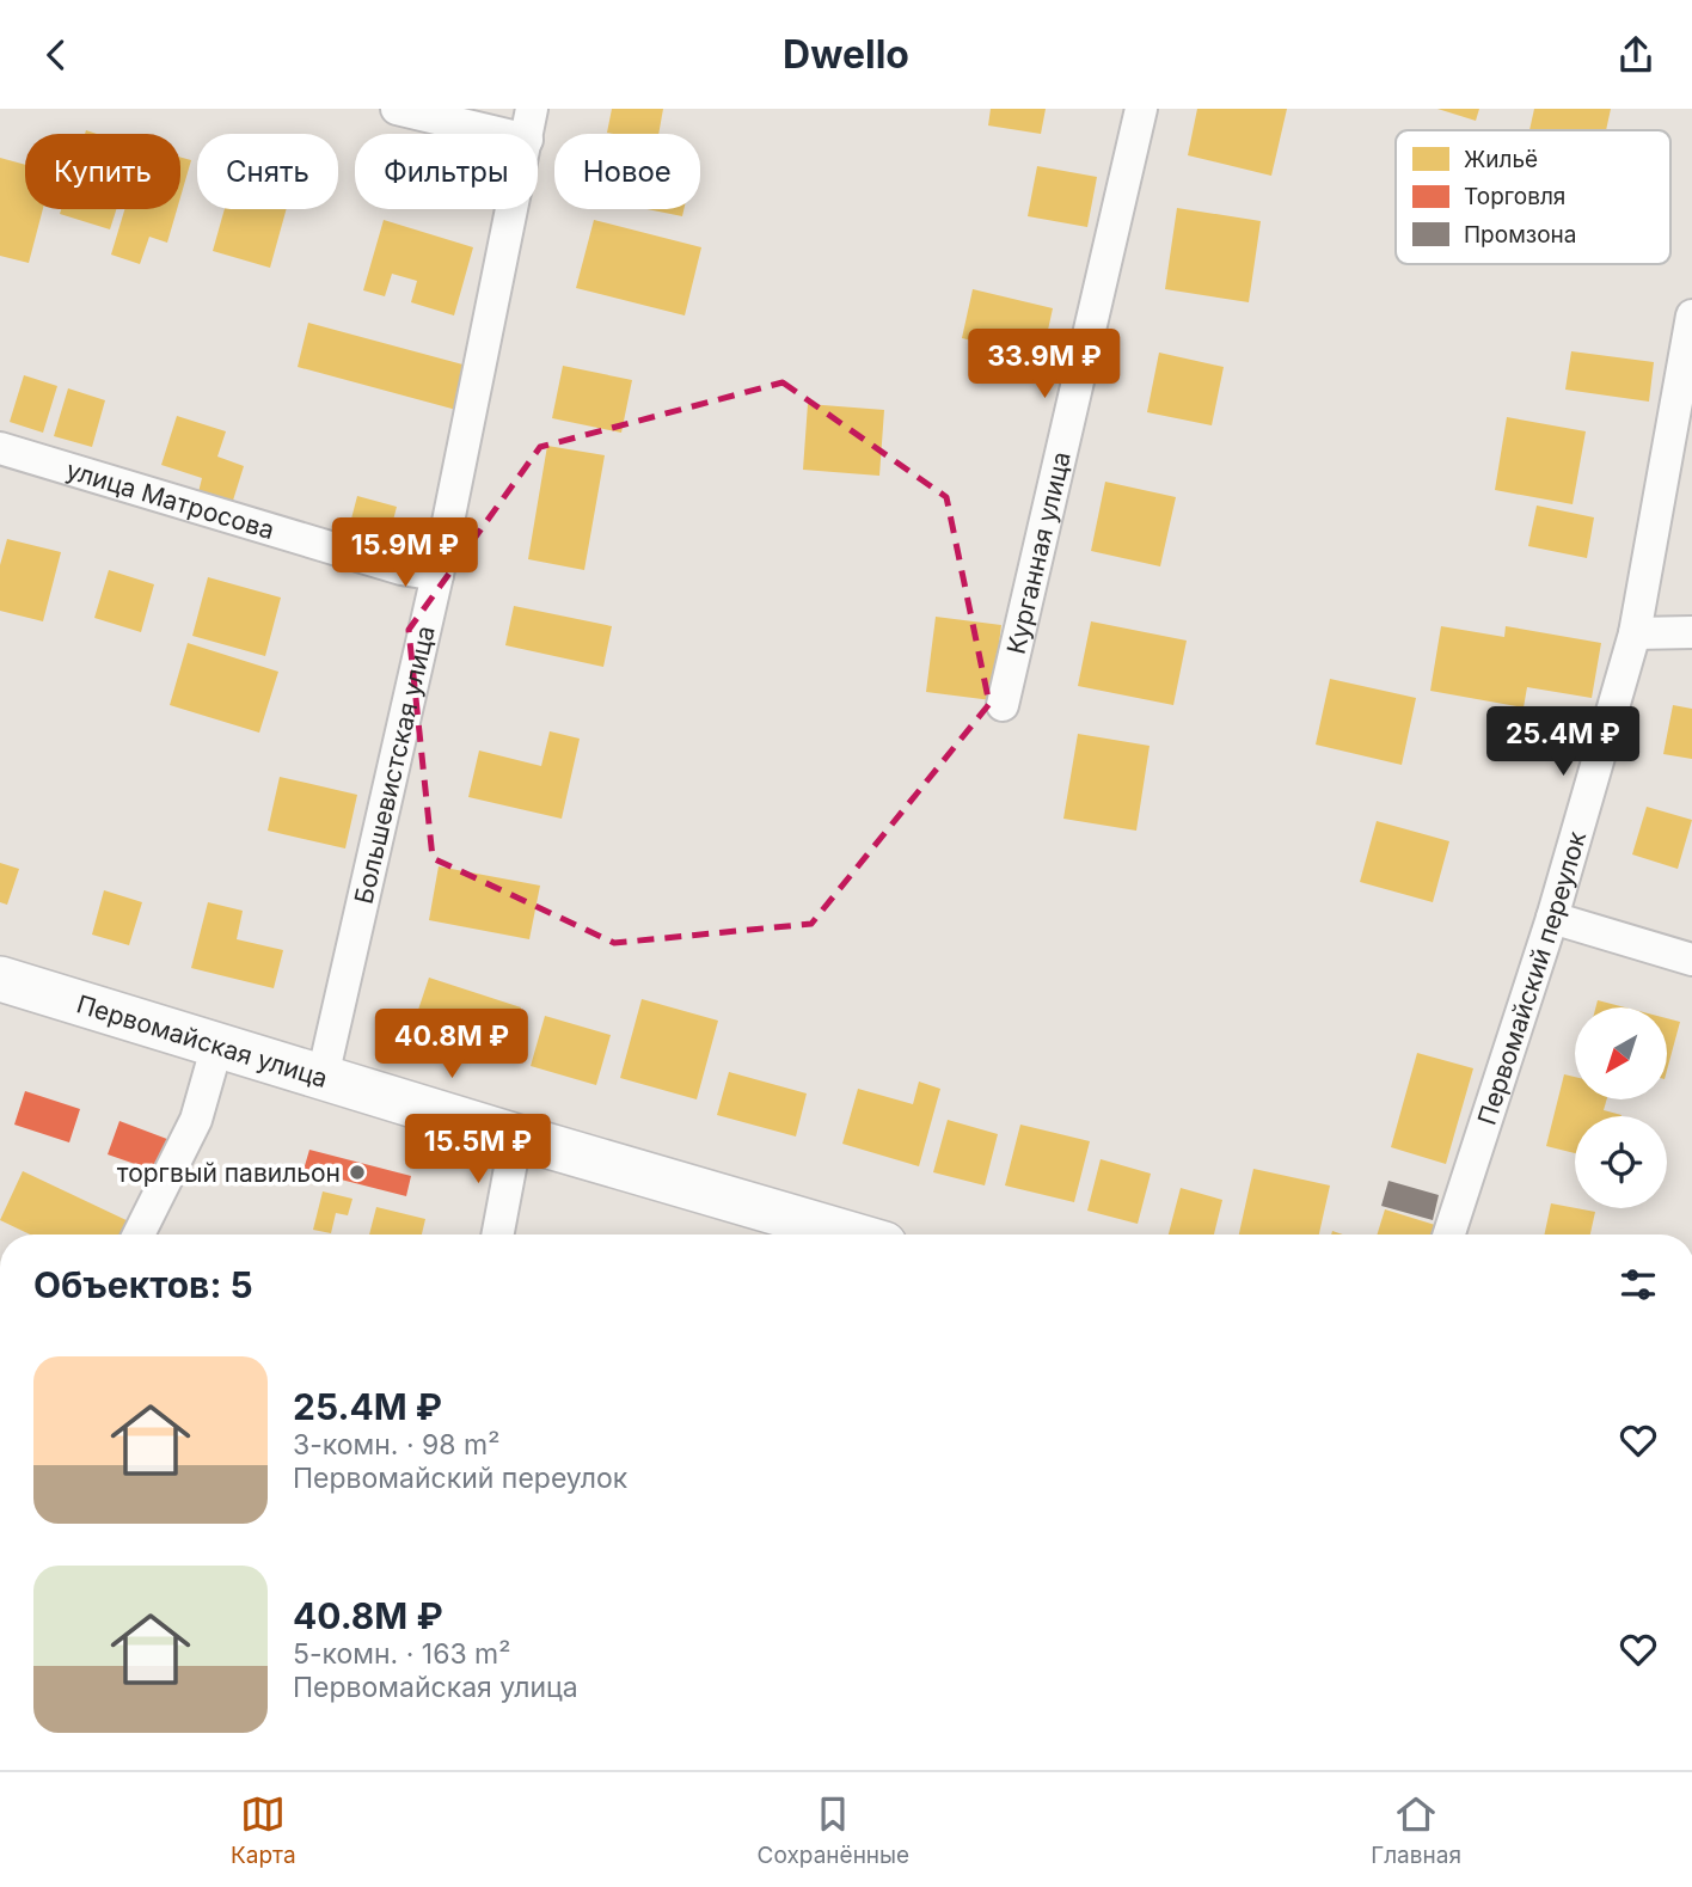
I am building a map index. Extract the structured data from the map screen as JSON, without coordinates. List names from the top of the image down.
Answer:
{
  "streets": {
    "main road": ["Первомайская улица"],
    "street": [
      "улица Матросова",
      "Курганная улица",
      "Большевистская улица",
      "Первомайский переулок"
    ]
  },
  "crossings": [
    ["улица Матросова", "Большевистская улица"],
    ["Большевистская улица", "Первомайская улица"]
  ],
  "places": ["торгвый павильон"],
  "legend": ["Жильё", "Торговля", "Промзона"],
  "north": "bottom left",
  "page": {
    "header": "Dwello",
    "chip": [
      "Купить",
      "Снять",
      "Фильтры",
      "Новое"
    ],
    "price": [
      "33.9M ₽",
      "15.9M ₽",
      "25.4M ₽",
      "40.8M ₽",
      "15.5M ₽"
    ],
    "heading": "Объектов: 5",
    "list": [
      {
        "name": "25.4M ₽",
        "note": "3-комн. · 98 m² · Первомайский переулок"
      },
      {
        "name": "40.8M ₽",
        "note": "5-комн. · 163 m² · Первомайская улица"
      }
    ],
    "tabs": ["Карта", "Сохранённые", "Главная"]
  }
}
